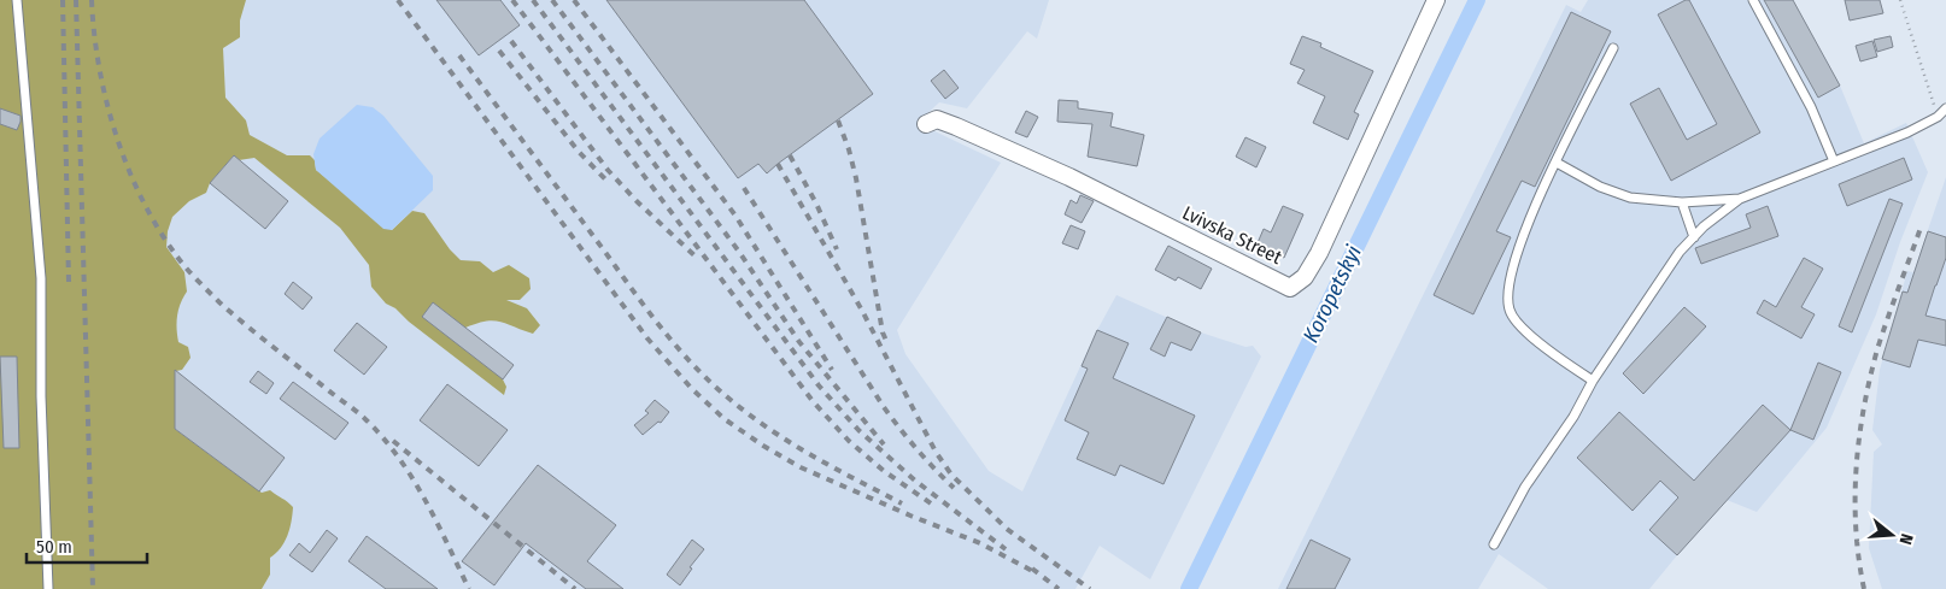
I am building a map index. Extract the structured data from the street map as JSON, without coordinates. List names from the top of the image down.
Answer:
{
  "streets": {
    "street": ["Lvivska Street"]
  },
  "water": ["Koropetskyi"],
  "scale_bar": "50 m",
  "north": "right"
}
